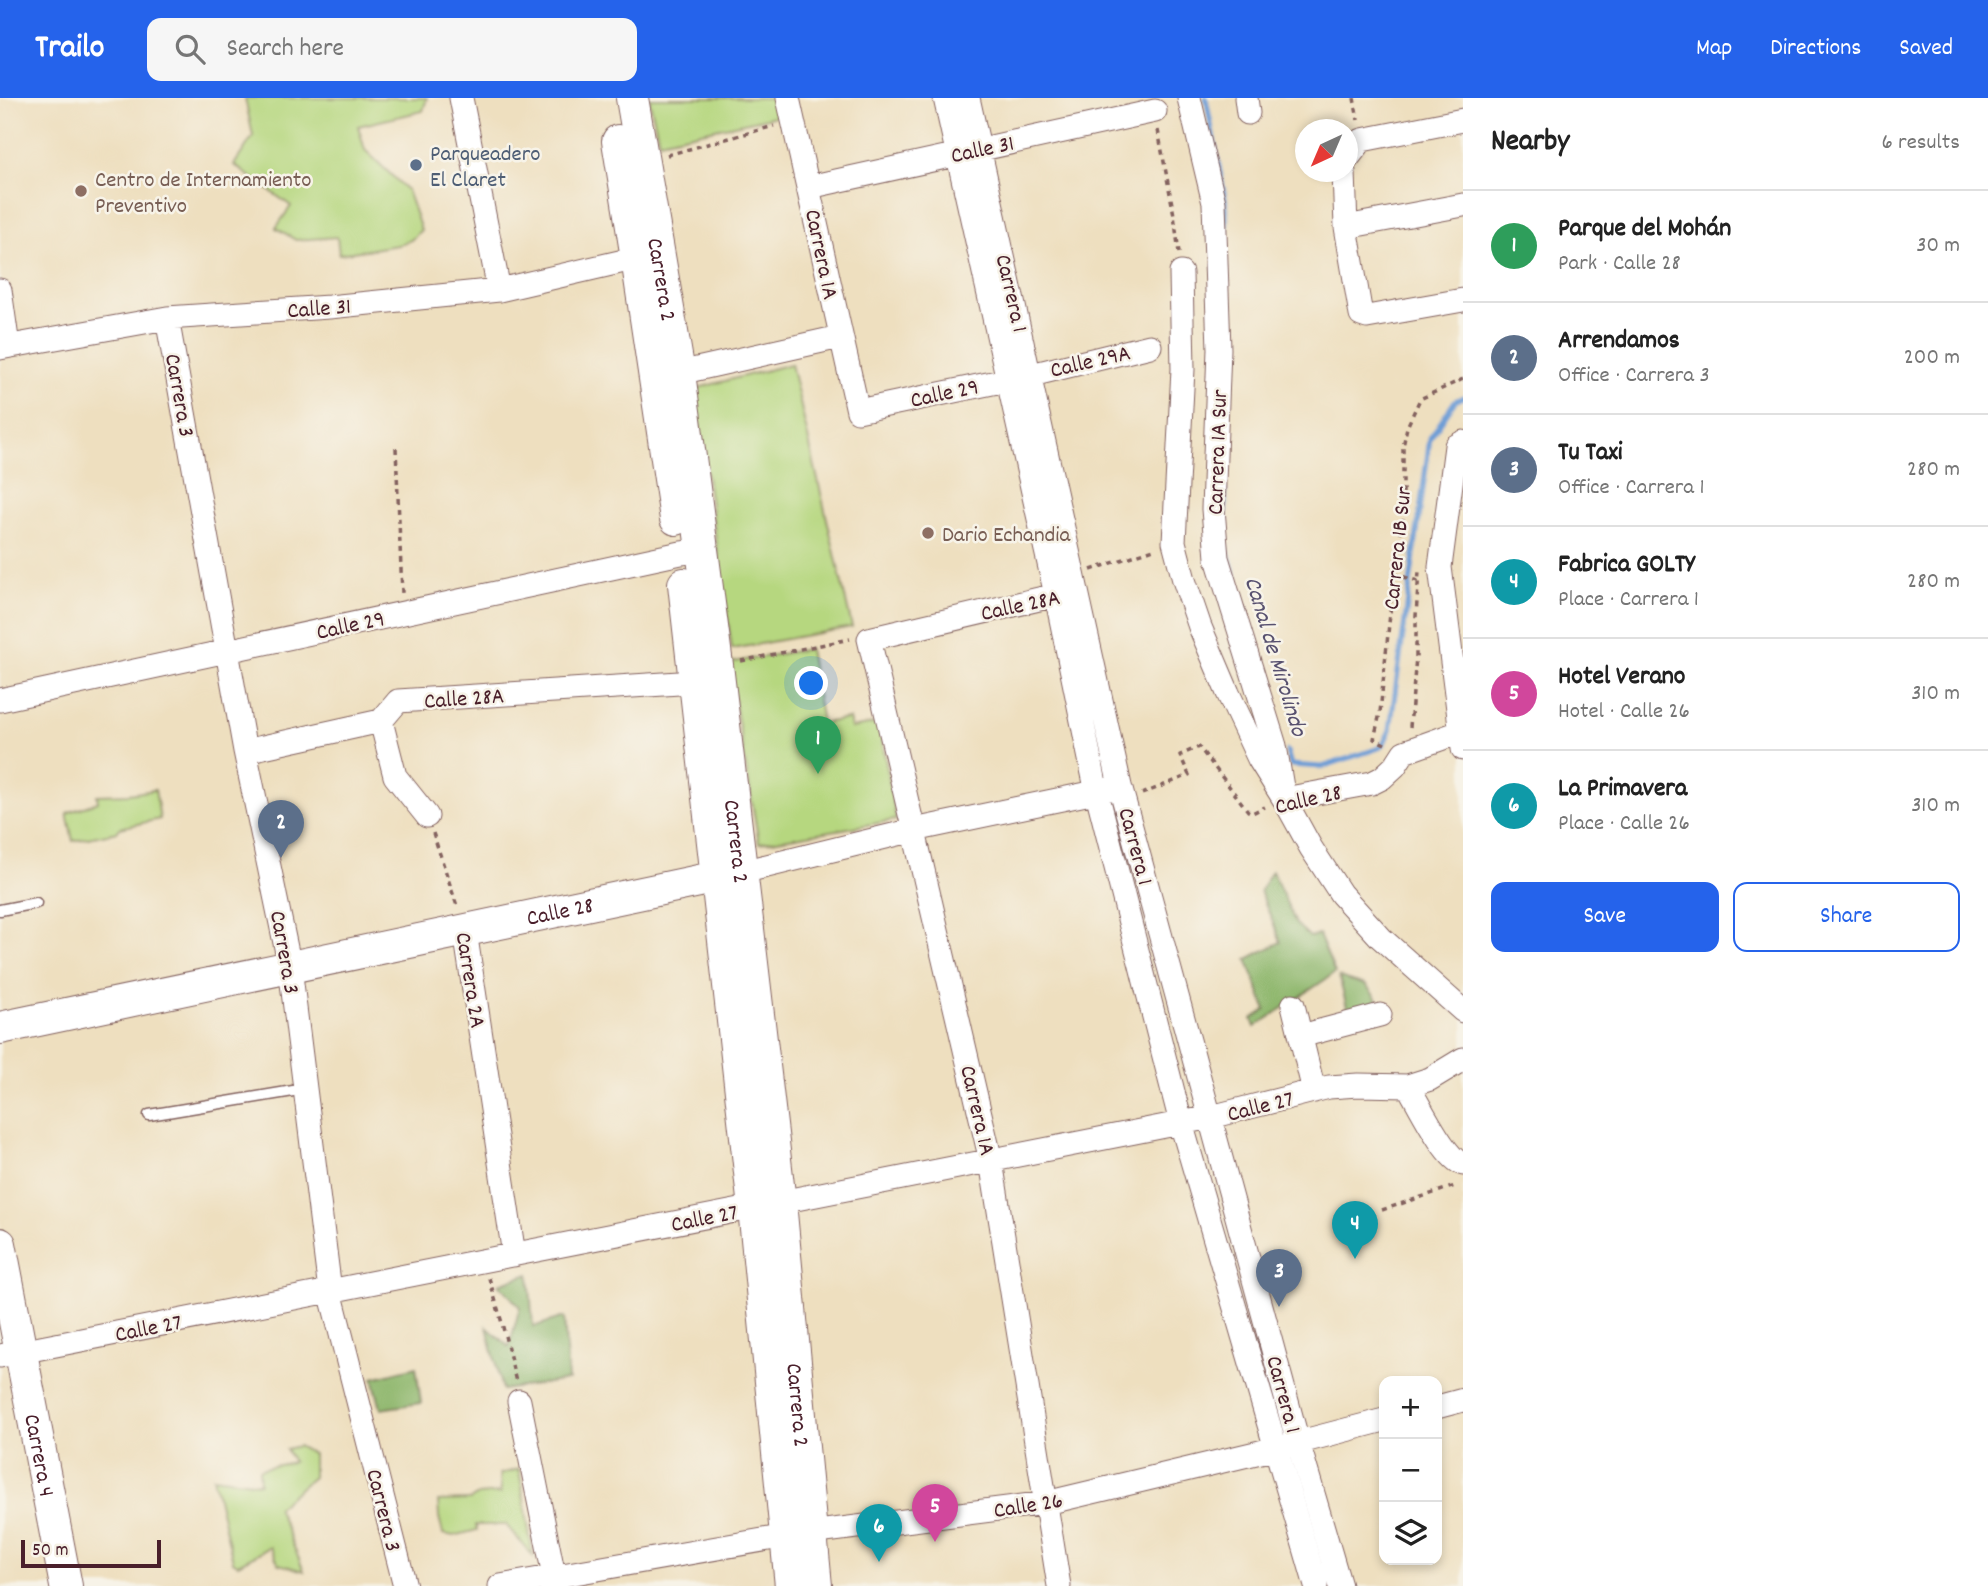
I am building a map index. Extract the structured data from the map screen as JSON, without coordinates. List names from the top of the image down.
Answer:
{
  "streets": {
    "street": [
      "Calle 31",
      "Carrera 1A",
      "Carrera 2",
      "Carrera 1",
      "Calle 29A",
      "Calle 29",
      "Carrera 3",
      "Carrera 1A Sur",
      "Calle 28A",
      "Calle 28",
      "Carrera 2A",
      "Calle 27",
      "Carrera 4",
      "Calle 26"
    ],
    "path": ["Carrera 1B Sur"]
  },
  "crossings": [
    ["Calle 31", "Carrera 1A"],
    ["Calle 31", "Carrera 2"],
    ["Calle 31", "Carrera 1"],
    ["Calle 31", "Carrera 3"],
    ["Carrera 1A", "Calle 29"],
    ["Carrera 1A", "Calle 28A"],
    ["Carrera 1A", "Calle 28"],
    ["Carrera 1A", "Calle 27"],
    ["Carrera 1A", "Calle 26"],
    ["Carrera 2", "Calle 29"],
    ["Carrera 2", "Calle 28A"],
    ["Carrera 2", "Calle 28"],
    ["Carrera 2", "Calle 27"],
    ["Carrera 2", "Calle 26"],
    ["Carrera 1", "Calle 29A"],
    ["Carrera 1", "Calle 29"],
    ["Carrera 1", "Calle 28A"],
    ["Carrera 1", "Calle 28"],
    ["Carrera 1", "Calle 27"],
    ["Carrera 1", "Calle 26"],
    ["Calle 29A", "Calle 29"],
    ["Calle 29", "Carrera 3"],
    ["Carrera 3", "Calle 28A"],
    ["Carrera 3", "Calle 28"],
    ["Carrera 3", "Calle 27"],
    ["Carrera 1A Sur", "Calle 28"],
    ["Carrera 1B Sur", "Calle 28"],
    ["Calle 28", "Carrera 2A"],
    ["Carrera 2A", "Calle 27"],
    ["Calle 27", "Carrera 4"]
  ],
  "water": ["Canal de Mirolindo"],
  "places": ["Parqueadero El Claret", "Centro de Internamiento Preventivo", "Dario Echandia"],
  "scale_bar": "50 m",
  "north": "bottom left",
  "page": {
    "header": "Trailo",
    "search": "Search here",
    "nav": ["Map", "Directions", "Saved"],
    "heading": ["Nearby", "6 results"],
    "list": [
      {
        "mark": "1",
        "name": "Parque del Mohán",
        "note": "Park · Calle 28",
        "value": "30 m"
      },
      {
        "mark": "2",
        "name": "Arrendamos",
        "note": "Office · Carrera 3",
        "value": "200 m"
      },
      {
        "mark": "3",
        "name": "Tu Taxi",
        "note": "Office · Carrera 1",
        "value": "280 m"
      },
      {
        "mark": "4",
        "name": "Fabrica GOLTY",
        "note": "Place · Carrera 1",
        "value": "280 m"
      },
      {
        "mark": "5",
        "name": "Hotel Verano",
        "note": "Hotel · Calle 26",
        "value": "310 m"
      },
      {
        "mark": "6",
        "name": "La Primavera",
        "note": "Place · Calle 26",
        "value": "310 m"
      }
    ],
    "pins": [
      "1",
      "2",
      "4",
      "3",
      "5",
      "6"
    ],
    "buttons": ["Save", "Share"],
    "map_buttons": ["+", "−"],
    "scale": "50 m"
  }
}
